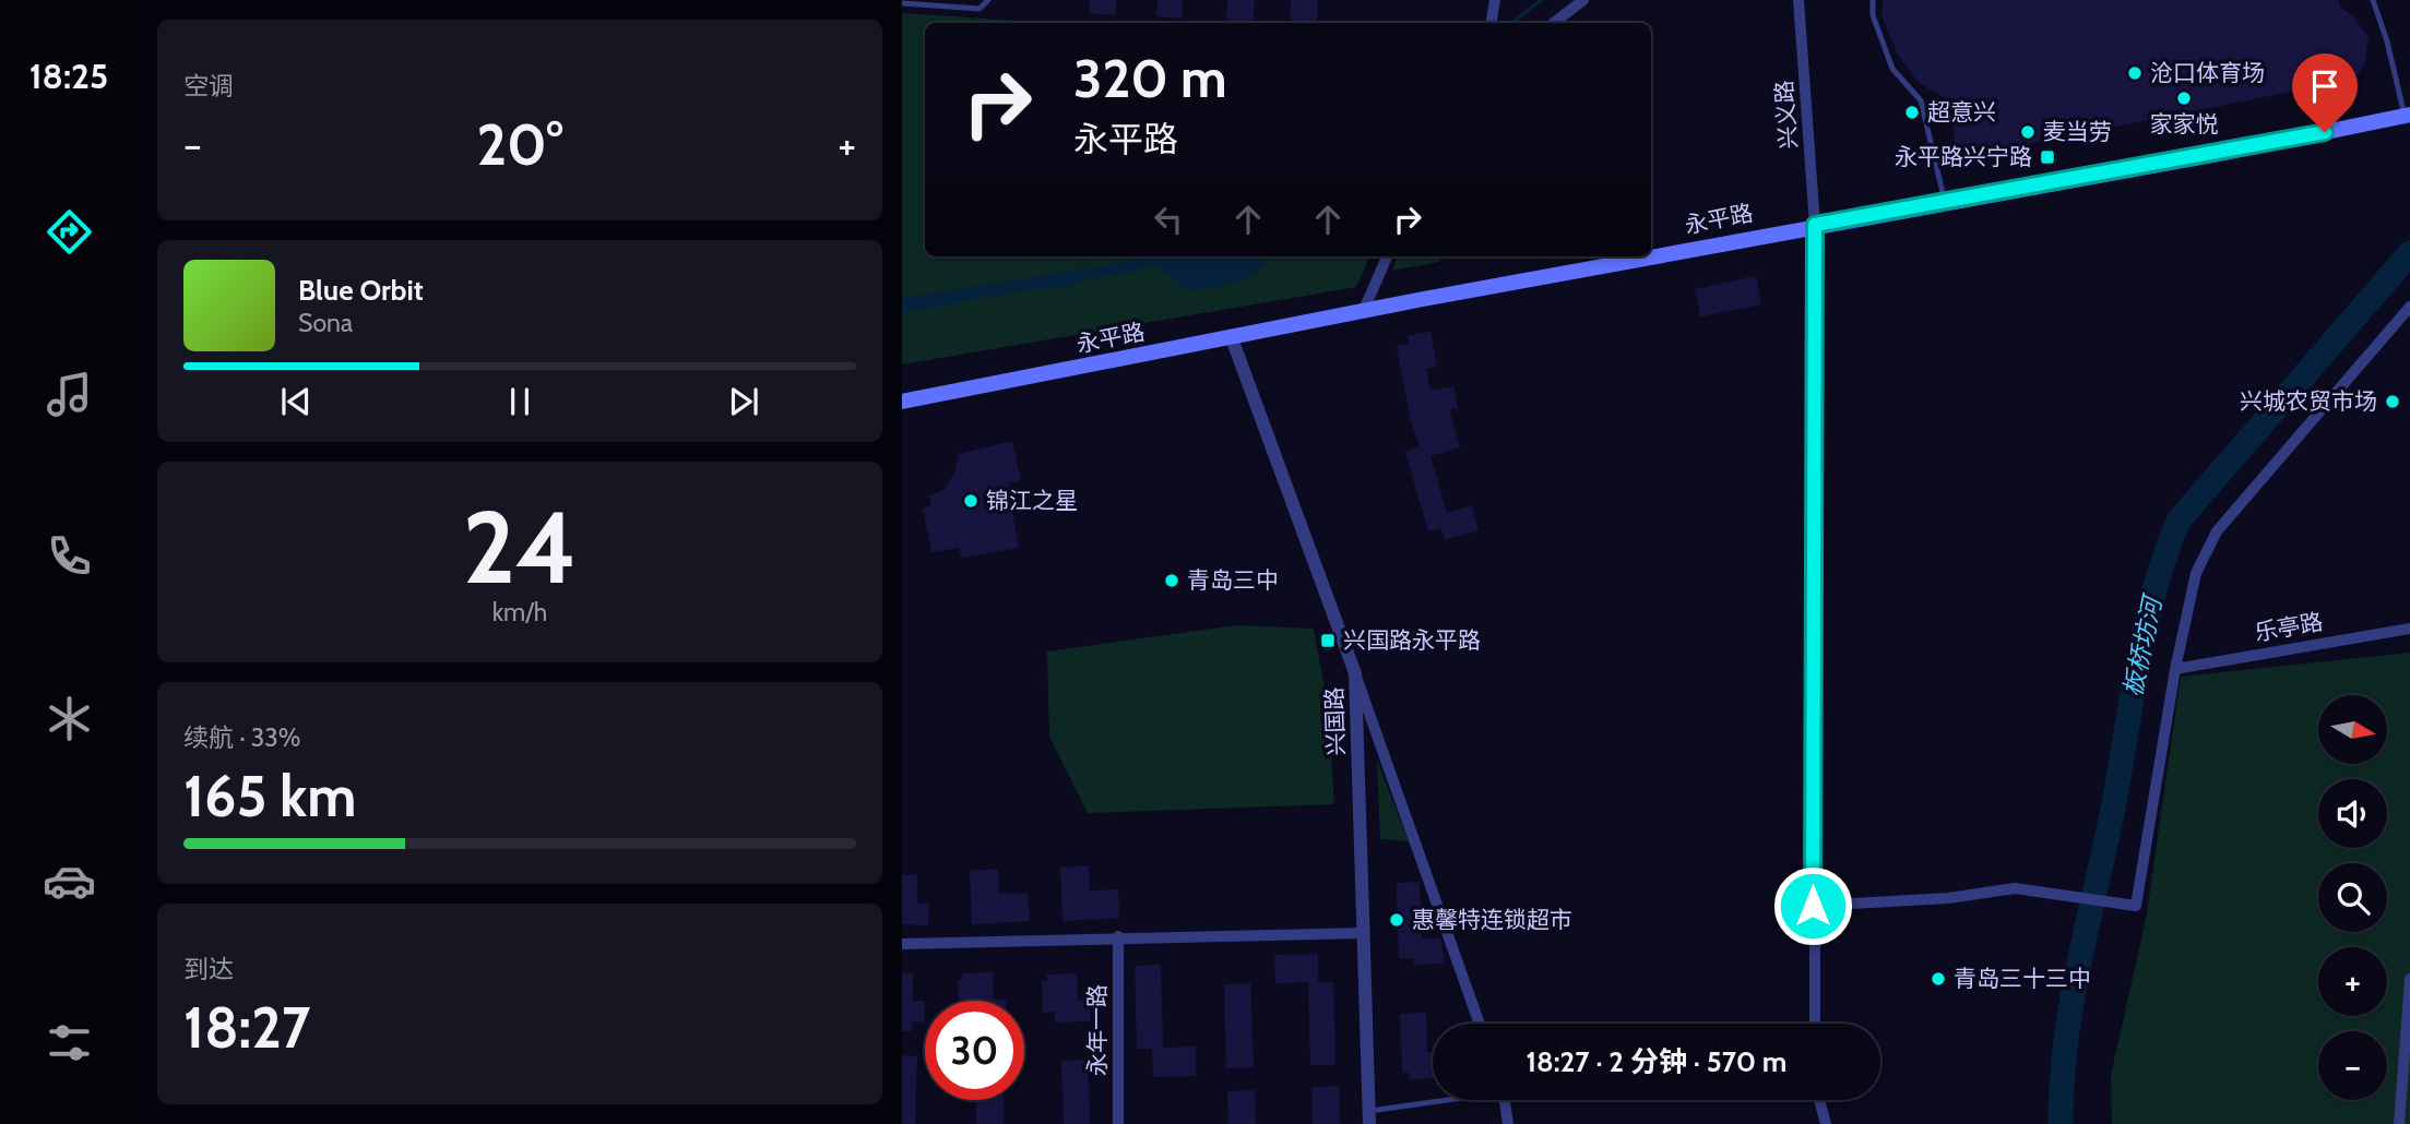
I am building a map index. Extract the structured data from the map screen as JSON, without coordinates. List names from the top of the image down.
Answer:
{
  "streets": {
    "main road": ["永平路"],
    "street": [
      "兴义路",
      "乐亭路",
      "兴国路",
      "永年一路"
    ]
  },
  "crossings": [
    ["兴义路", "永平路"],
    ["永平路", "兴国路"]
  ],
  "water": ["板桥坊河"],
  "places": {
    "other": [
      "沧口体育场",
      "家家悦",
      "超意兴",
      "麦当劳",
      "兴城农贸市场",
      "锦江之星",
      "青岛三中",
      "惠馨特连锁超市",
      "青岛三十三中"
    ],
    "transit": ["永平路兴宁路", "兴国路永平路"]
  },
  "north": "right",
  "page": {
    "tabs": "18:25",
    "tile": [
      "空调",
      ["24", "km/h"],
      ["续航 · 33%", "165 km"],
      ["到达", "18:27"]
    ],
    "turn": ["320 m", "永平路"],
    "heat": ["−", "20°", "+"],
    "song": ["Blue Orbit", "Sona"],
    "map_buttons": ["+", "−"],
    "limit": "30",
    "trip": "18:27 · 2 分钟 · 570 m"
  }
}
